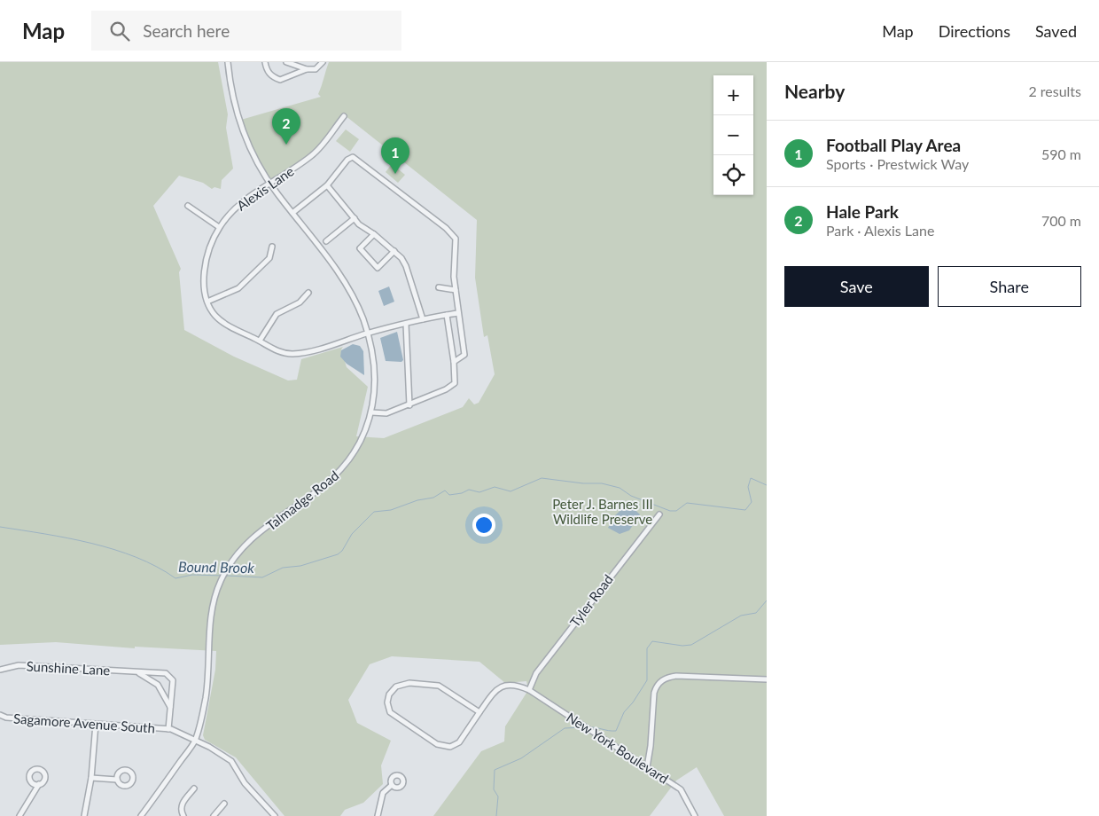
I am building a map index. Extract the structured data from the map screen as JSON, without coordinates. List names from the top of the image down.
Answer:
{
  "streets": {
    "street": [
      "Alexis Lane",
      "Talmadge Road",
      "Tyler Road",
      "Sunshine Lane",
      "Sagamore Avenue South",
      "New York Boulevard"
    ]
  },
  "crossings": [
    ["Alexis Lane", "Talmadge Road"],
    ["Tyler Road", "New York Boulevard"],
    ["Sunshine Lane", "Sagamore Avenue South"]
  ],
  "water": ["Bound Brook"],
  "parks": ["Peter J. Barnes III Wildlife Preserve"],
  "page": {
    "header": "Map",
    "search": "Search here",
    "nav": ["Map", "Directions", "Saved"],
    "heading": ["Nearby", "2 results"],
    "map_buttons": ["+", "−"],
    "pins": ["2", "1"],
    "list": [
      {
        "mark": "1",
        "name": "Football Play Area",
        "note": "Sports · Prestwick Way",
        "value": "590 m"
      },
      {
        "mark": "2",
        "name": "Hale Park",
        "note": "Park · Alexis Lane",
        "value": "700 m"
      }
    ],
    "buttons": ["Save", "Share"]
  }
}
